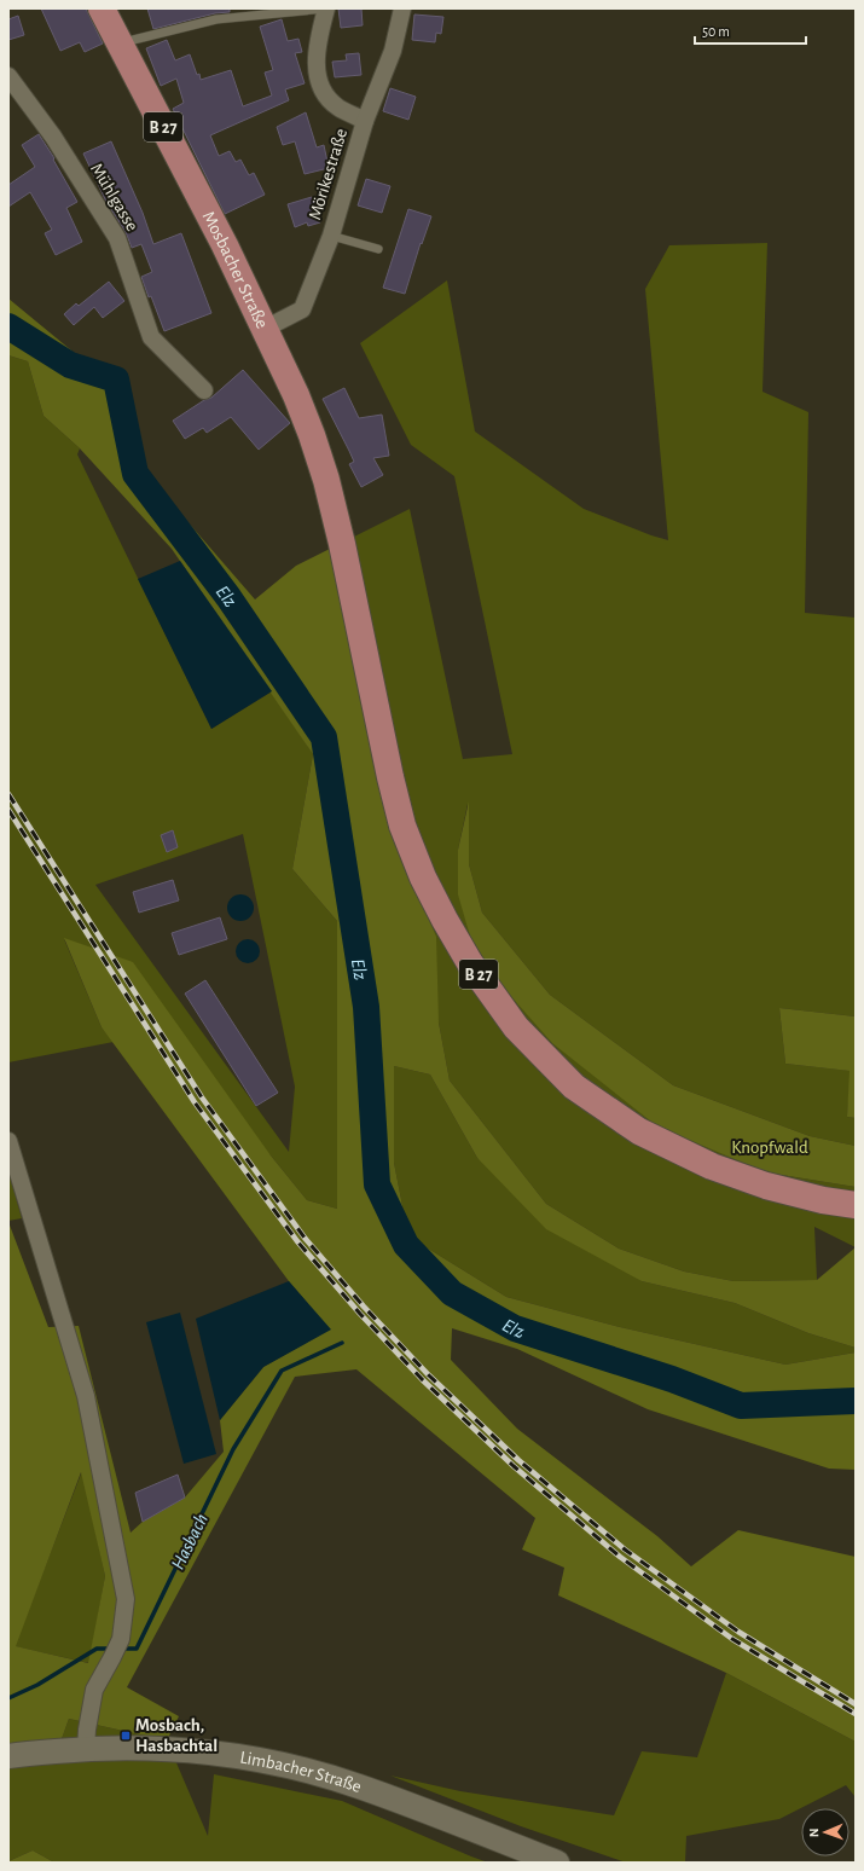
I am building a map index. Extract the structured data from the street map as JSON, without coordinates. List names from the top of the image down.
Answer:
{
  "streets": {
    "main road": ["B 27", "Mosbacher Straße", "Limbacher Straße"],
    "street": ["Mörikestraße", "Mühlgasse"]
  },
  "crossings": [
    ["Mörikestraße", "Mosbacher Straße"]
  ],
  "water": ["Elz", "Hasbach"],
  "parks": ["Knopfwald"],
  "places": {
    "transit": ["Mosbach, Hasbachtal"]
  },
  "scale_bar": "50 m",
  "north": "left"
}
